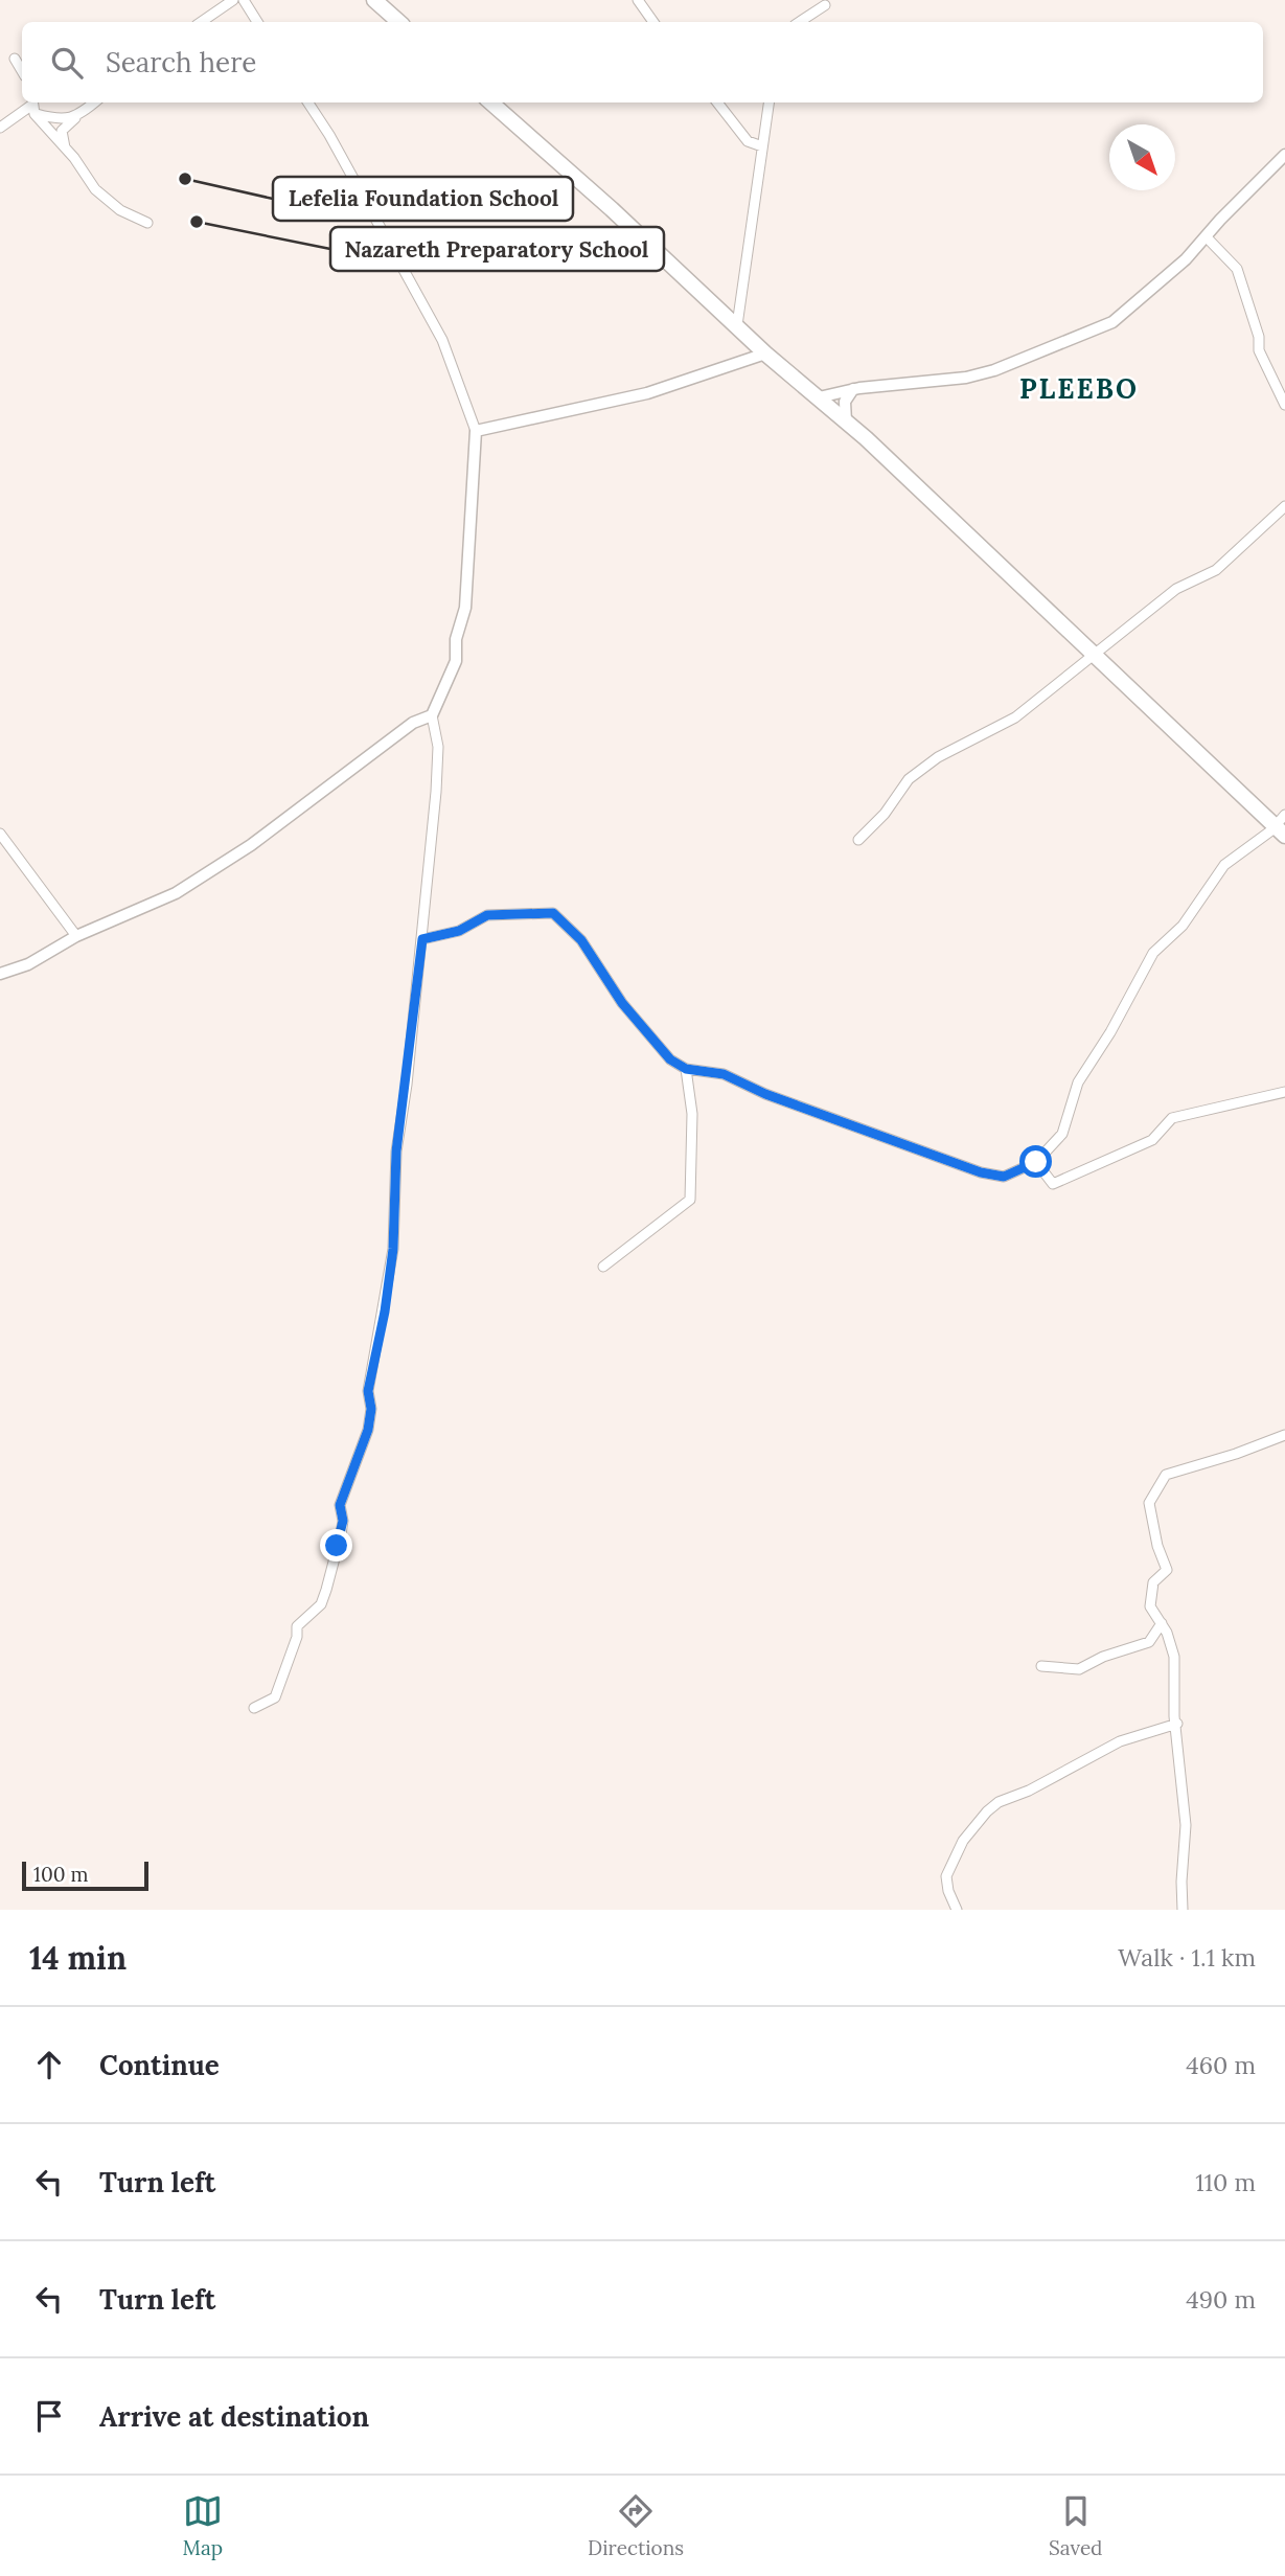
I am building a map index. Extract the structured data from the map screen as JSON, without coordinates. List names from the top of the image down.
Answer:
{
  "districts": ["PLEEBO"],
  "places": ["Lefelia Foundation School", "Nazareth Preparatory School"],
  "scale_bar": "100 m",
  "north": "bottom right",
  "page": {
    "search": "Search here",
    "scale": "100 m",
    "heading": ["14 min", "Walk · 1.1 km"],
    "list": [
      ["Continue", "460 m"],
      ["Turn left", "110 m"],
      ["Turn left", "490 m"],
      "Arrive at destination"
    ],
    "nav": ["Map", "Directions", "Saved"]
  }
}
